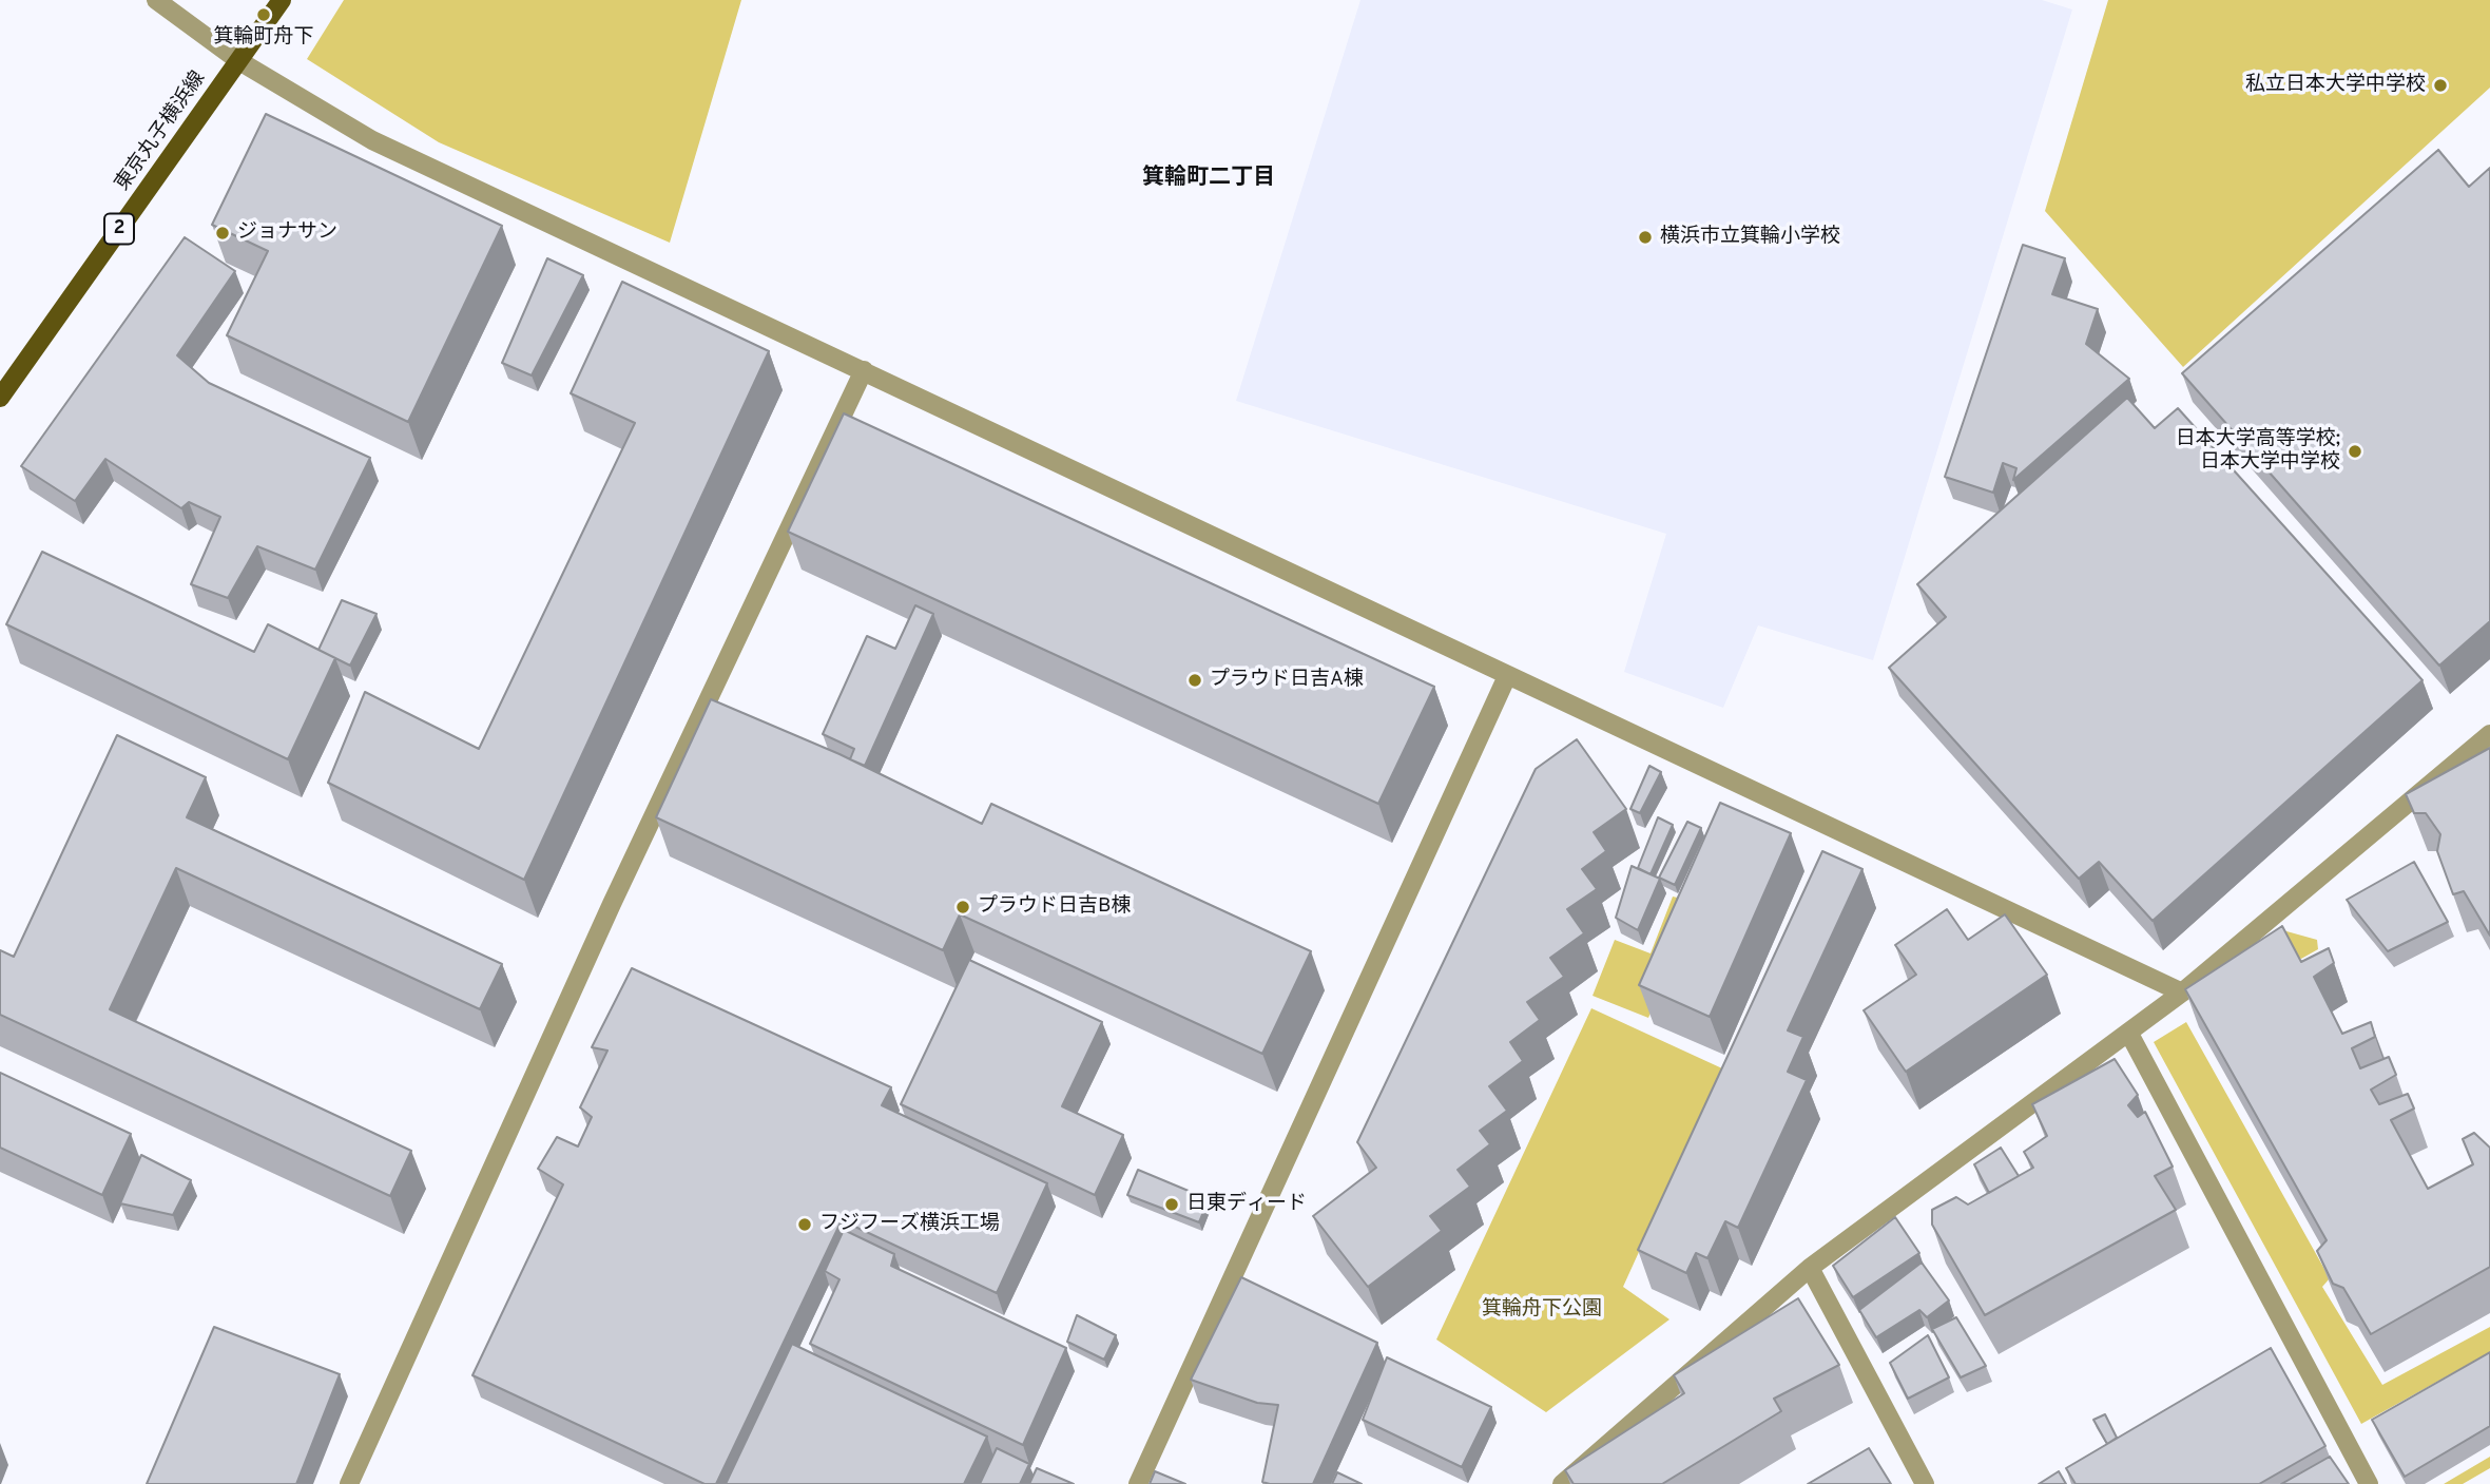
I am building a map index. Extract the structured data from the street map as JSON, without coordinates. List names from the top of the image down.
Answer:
{
  "streets": {
    "main road": ["東京丸子横浜線", "2"]
  },
  "districts": ["箕輪町二丁目"],
  "parks": ["箕輪舟下公園"],
  "places": [
    "箕輪町舟下",
    "私立日本大学中学校",
    "ジョナサン",
    "横浜市立箕輪小学校",
    "日本大学高等学校; 日本大学中学校",
    "プラウド日吉A棟",
    "プラウド日吉B棟",
    "日東ディード",
    "フジフーズ横浜工場"
  ]
}
